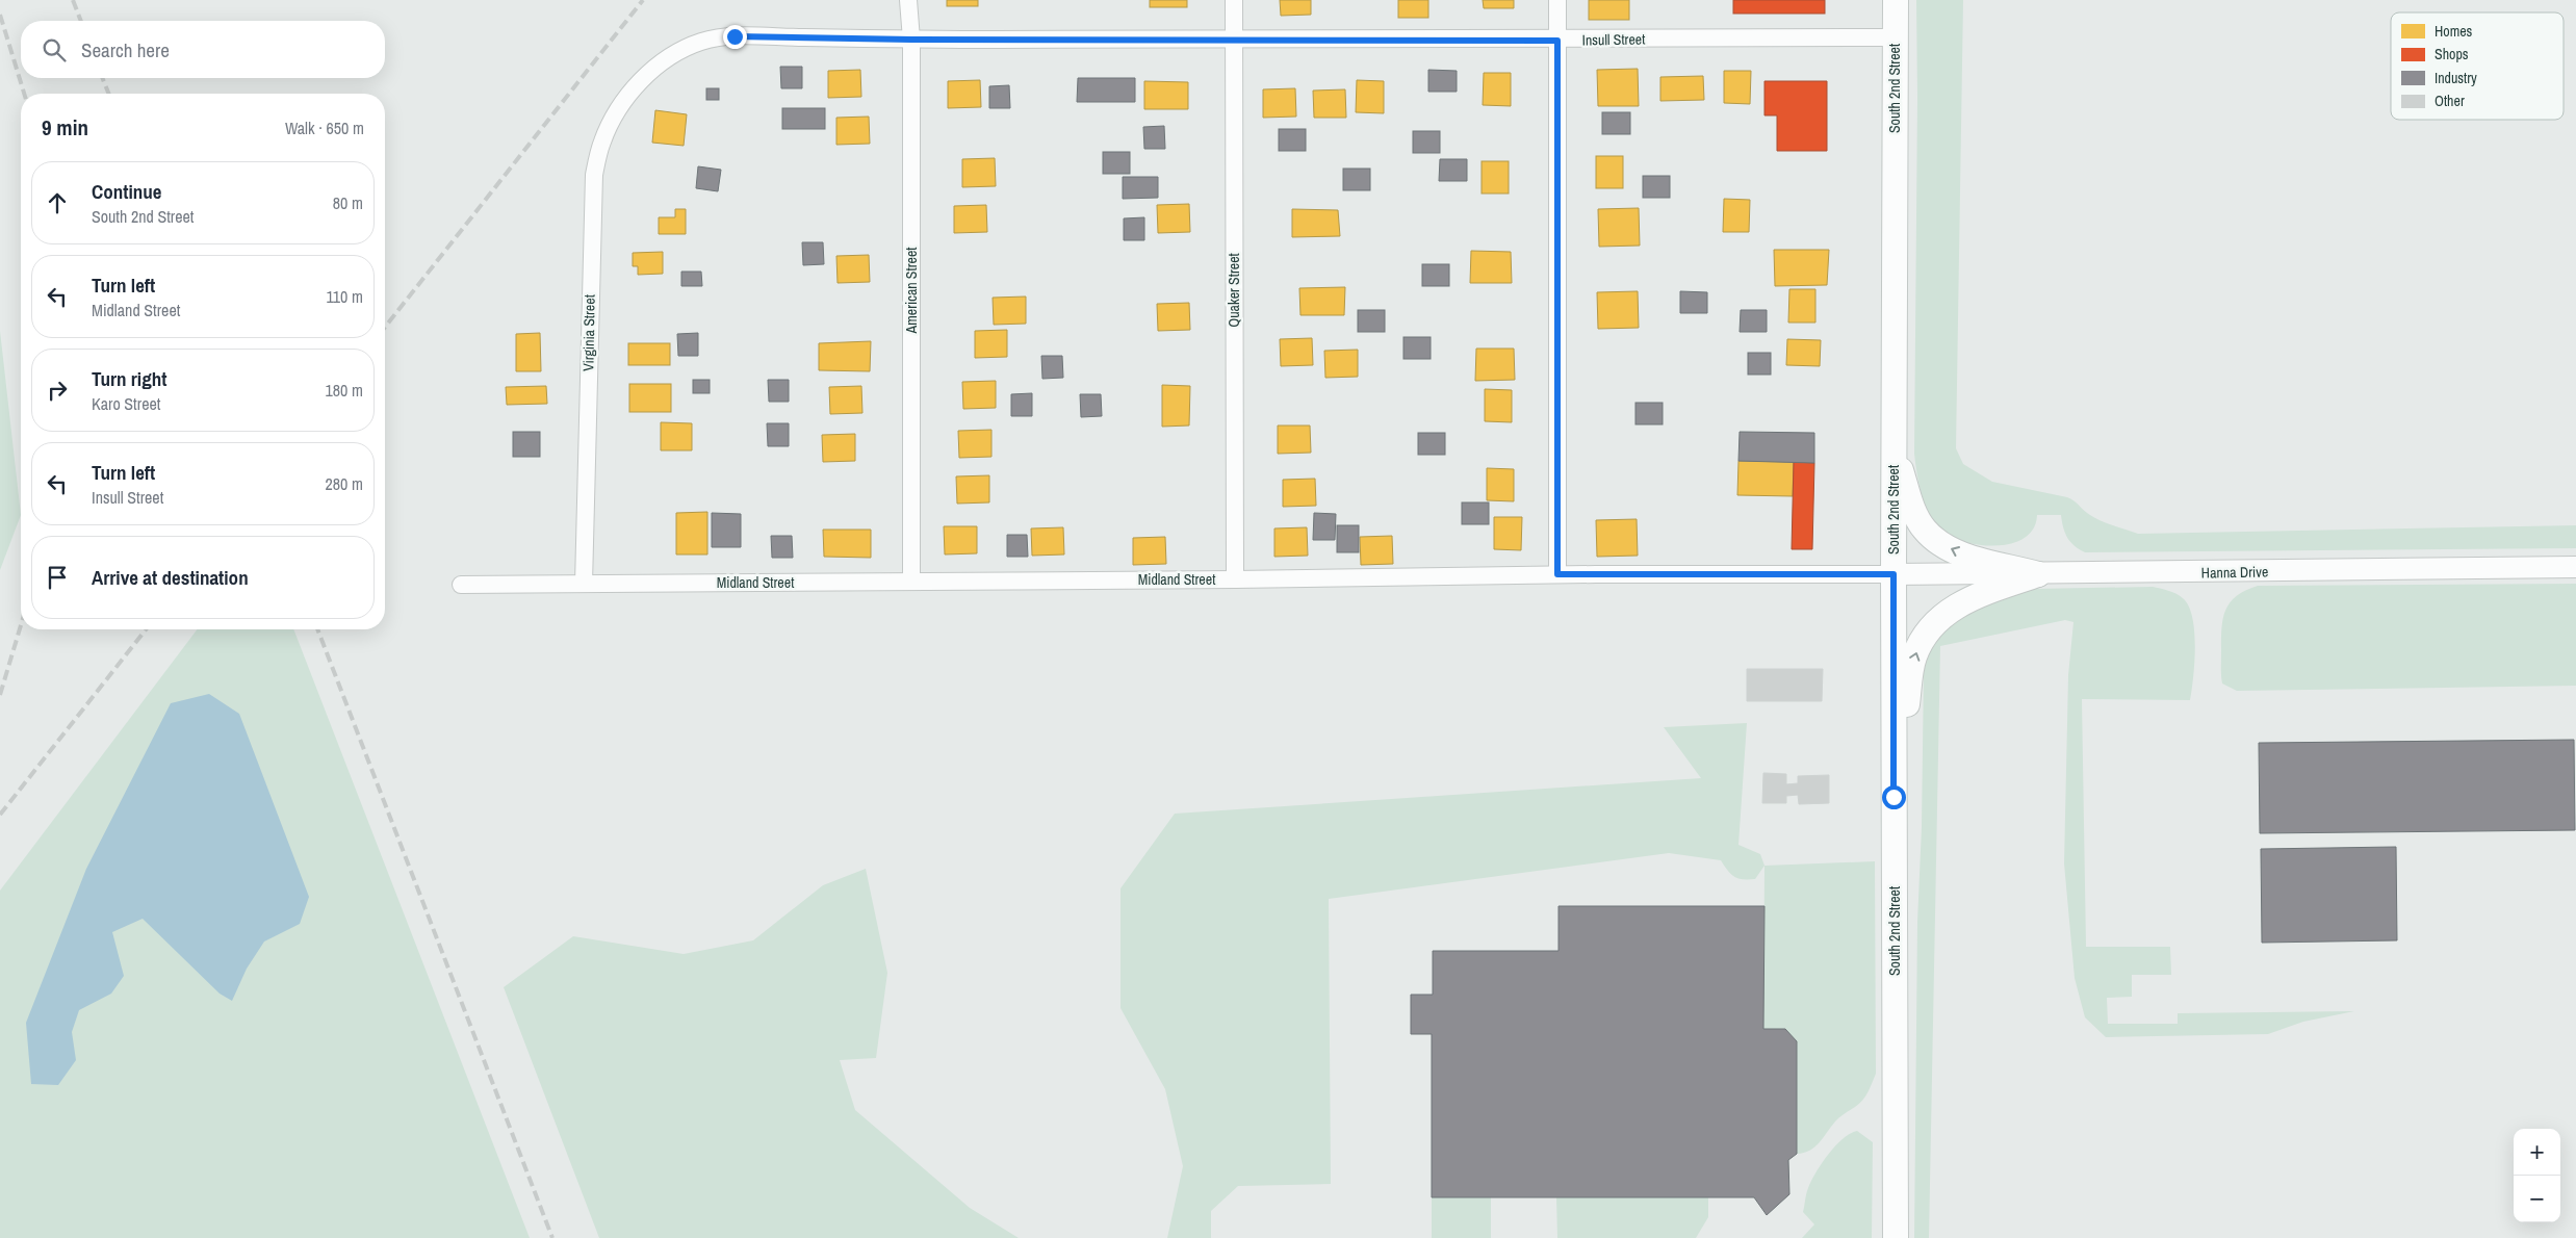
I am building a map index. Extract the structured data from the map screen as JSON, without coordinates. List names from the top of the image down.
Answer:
{
  "streets": {
    "main road": ["South 2nd Street"],
    "street": [
      "Insull Street",
      "American Street",
      "Quaker Street",
      "Virginia Street",
      "Hanna Drive",
      "Midland Street"
    ]
  },
  "crossings": [
    ["Insull Street", "South 2nd Street"],
    ["Insull Street", "American Street"],
    ["Insull Street", "Quaker Street"],
    ["Insull Street", "Virginia Street"],
    ["South 2nd Street", "Hanna Drive"],
    ["South 2nd Street", "Midland Street"],
    ["American Street", "Midland Street"],
    ["Quaker Street", "Midland Street"],
    ["Virginia Street", "Midland Street"],
    ["Hanna Drive", "Midland Street"]
  ],
  "legend": [
    "Homes",
    "Shops",
    "Industry",
    "Other"
  ],
  "page": {
    "search": "Search here",
    "heading": ["9 min", "Walk · 650 m"],
    "list": [
      ["Continue", "South 2nd Street", "80 m"],
      ["Turn left", "Midland Street", "110 m"],
      ["Turn right", "Karo Street", "180 m"],
      ["Turn left", "Insull Street", "280 m"],
      "Arrive at destination"
    ],
    "map_buttons": ["+", "−"]
  }
}
